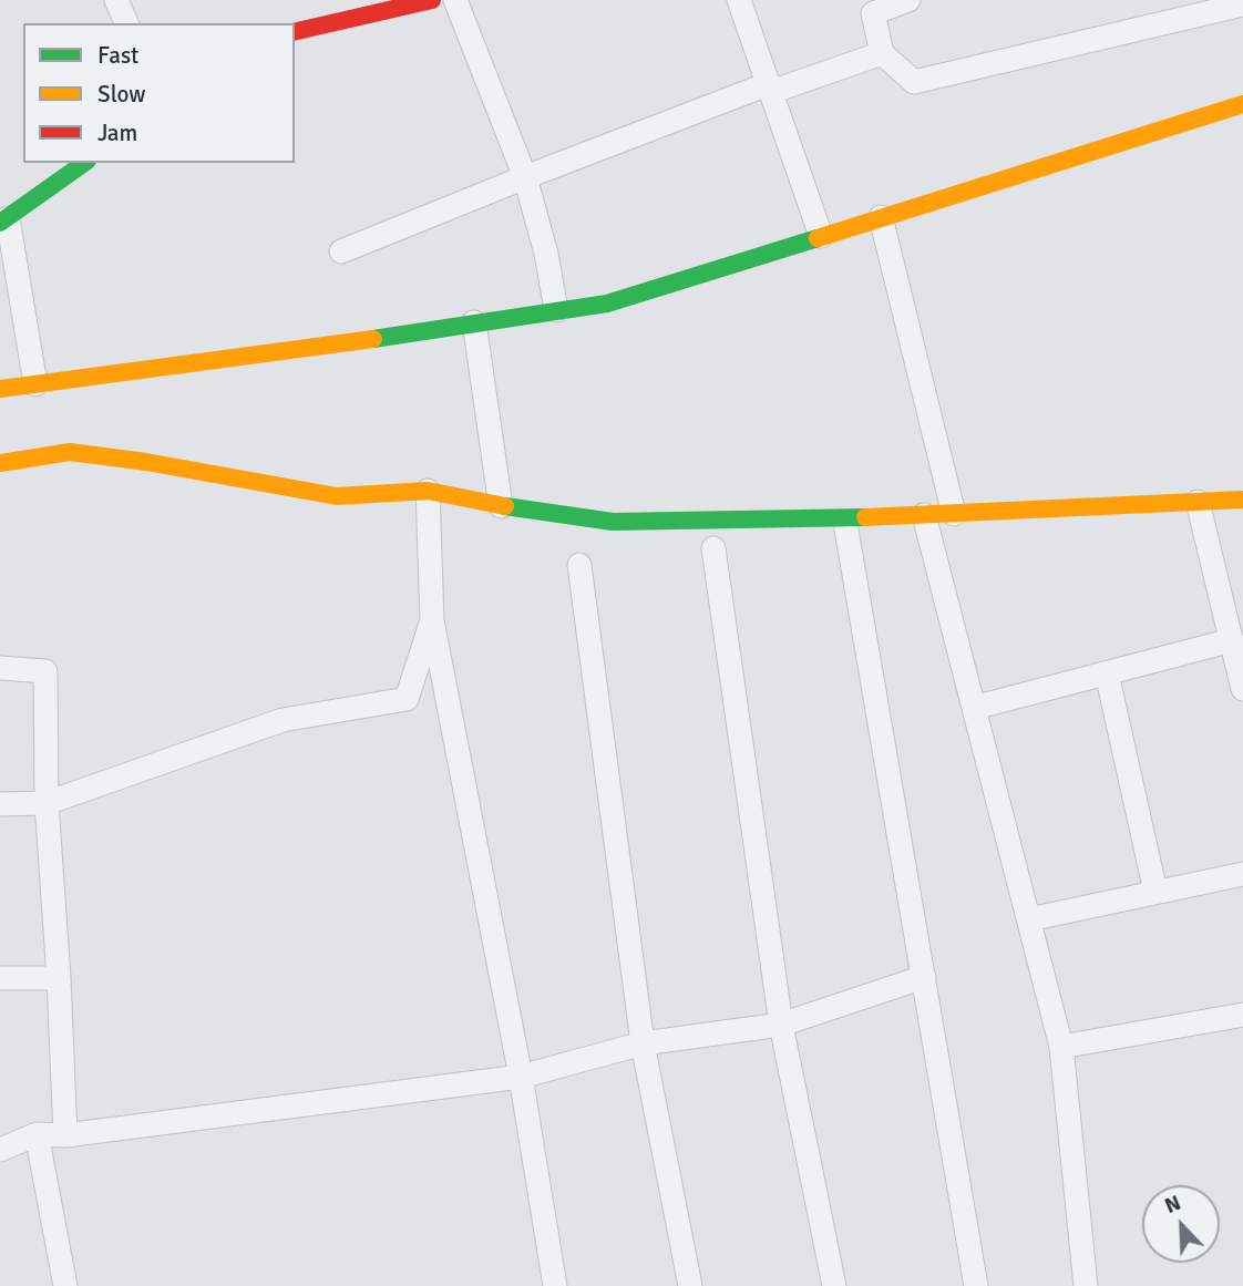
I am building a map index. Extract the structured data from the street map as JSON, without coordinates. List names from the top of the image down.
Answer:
{
  "legend": ["Fast", "Slow", "Jam"],
  "north": "top left"
}
